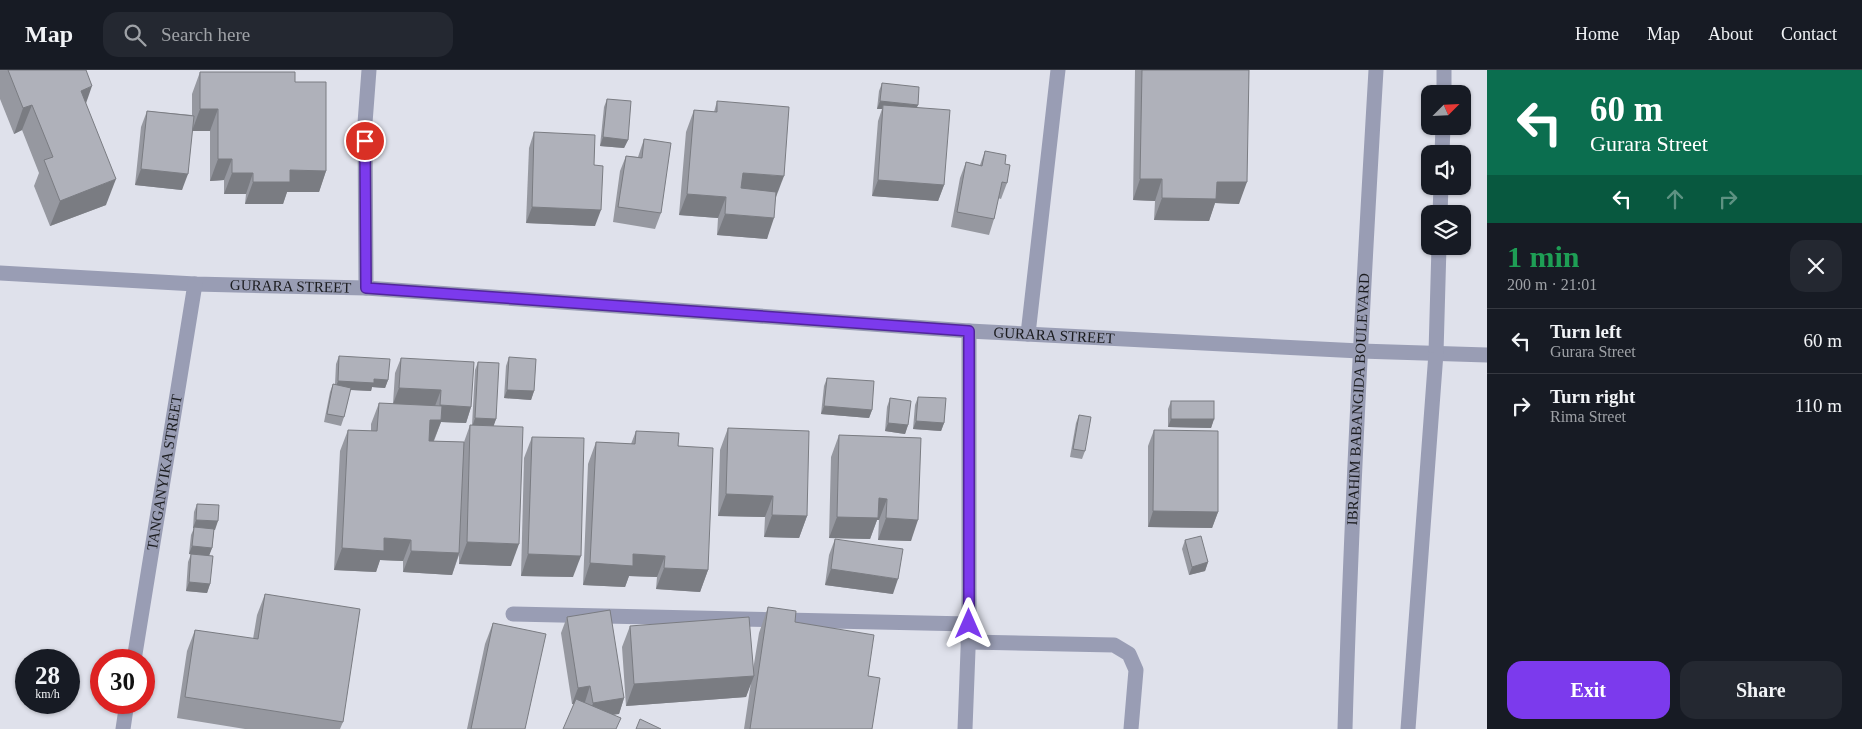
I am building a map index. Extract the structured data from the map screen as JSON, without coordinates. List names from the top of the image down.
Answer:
{
  "streets": {
    "street": ["GURARA STREET", "IBRAHIM BABANGIDA BOULEVARD", "TANGANYIKA STREET"]
  },
  "crossings": [
    ["GURARA STREET", "IBRAHIM BABANGIDA BOULEVARD"],
    ["GURARA STREET", "TANGANYIKA STREET"]
  ],
  "north": "top right",
  "page": {
    "header": "Map",
    "search": "Search here",
    "nav": [
      "Home",
      "Map",
      "About",
      "Contact"
    ],
    "turn": ["60 m", "Gurara Street"],
    "heading": ["1 min", "200 m · 21:01"],
    "list": [
      {
        "name": "Turn left",
        "note": "Gurara Street",
        "value": "60 m"
      },
      {
        "name": "Turn right",
        "note": "Rima Street",
        "value": "110 m"
      }
    ],
    "speed": "28 km/h",
    "limit": "30",
    "buttons": ["Exit", "Share"]
  }
}
